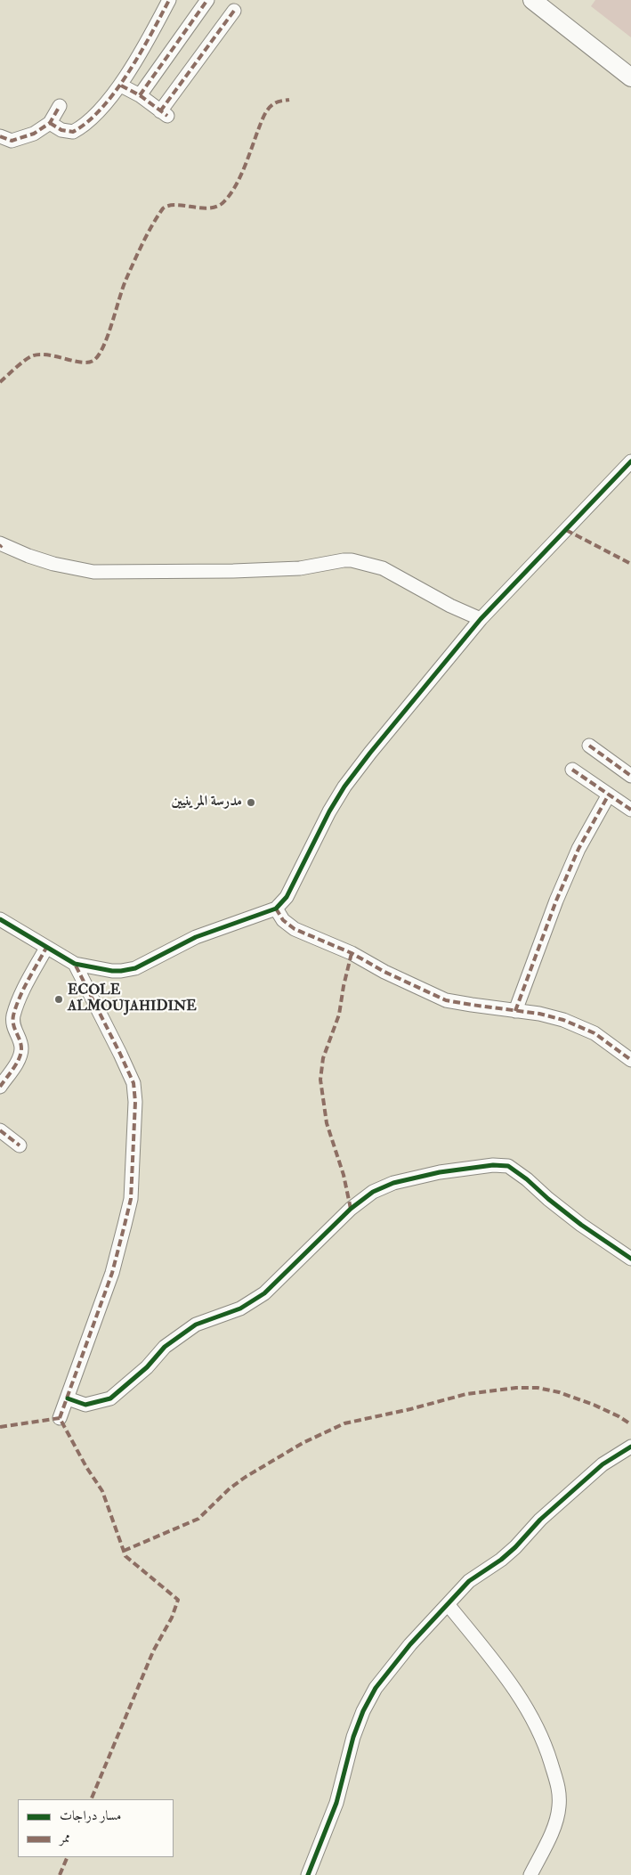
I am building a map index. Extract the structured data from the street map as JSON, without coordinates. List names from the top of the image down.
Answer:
{
  "places": ["مدرسة المرينيين", "ECOLE ALMOUJAHIDINE"],
  "legend": ["مسار دراجات", "ممر"]
}
